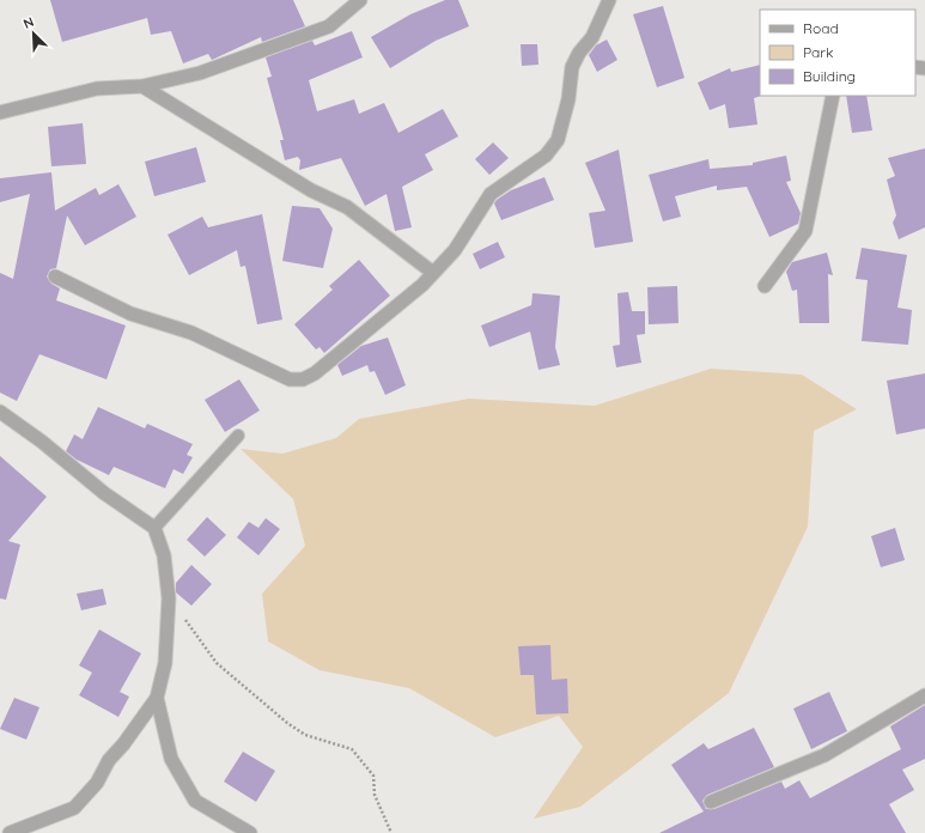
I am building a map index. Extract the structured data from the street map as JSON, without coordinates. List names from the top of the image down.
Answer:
{
  "legend": ["Road", "Park", "Building"],
  "north": "top left"
}
